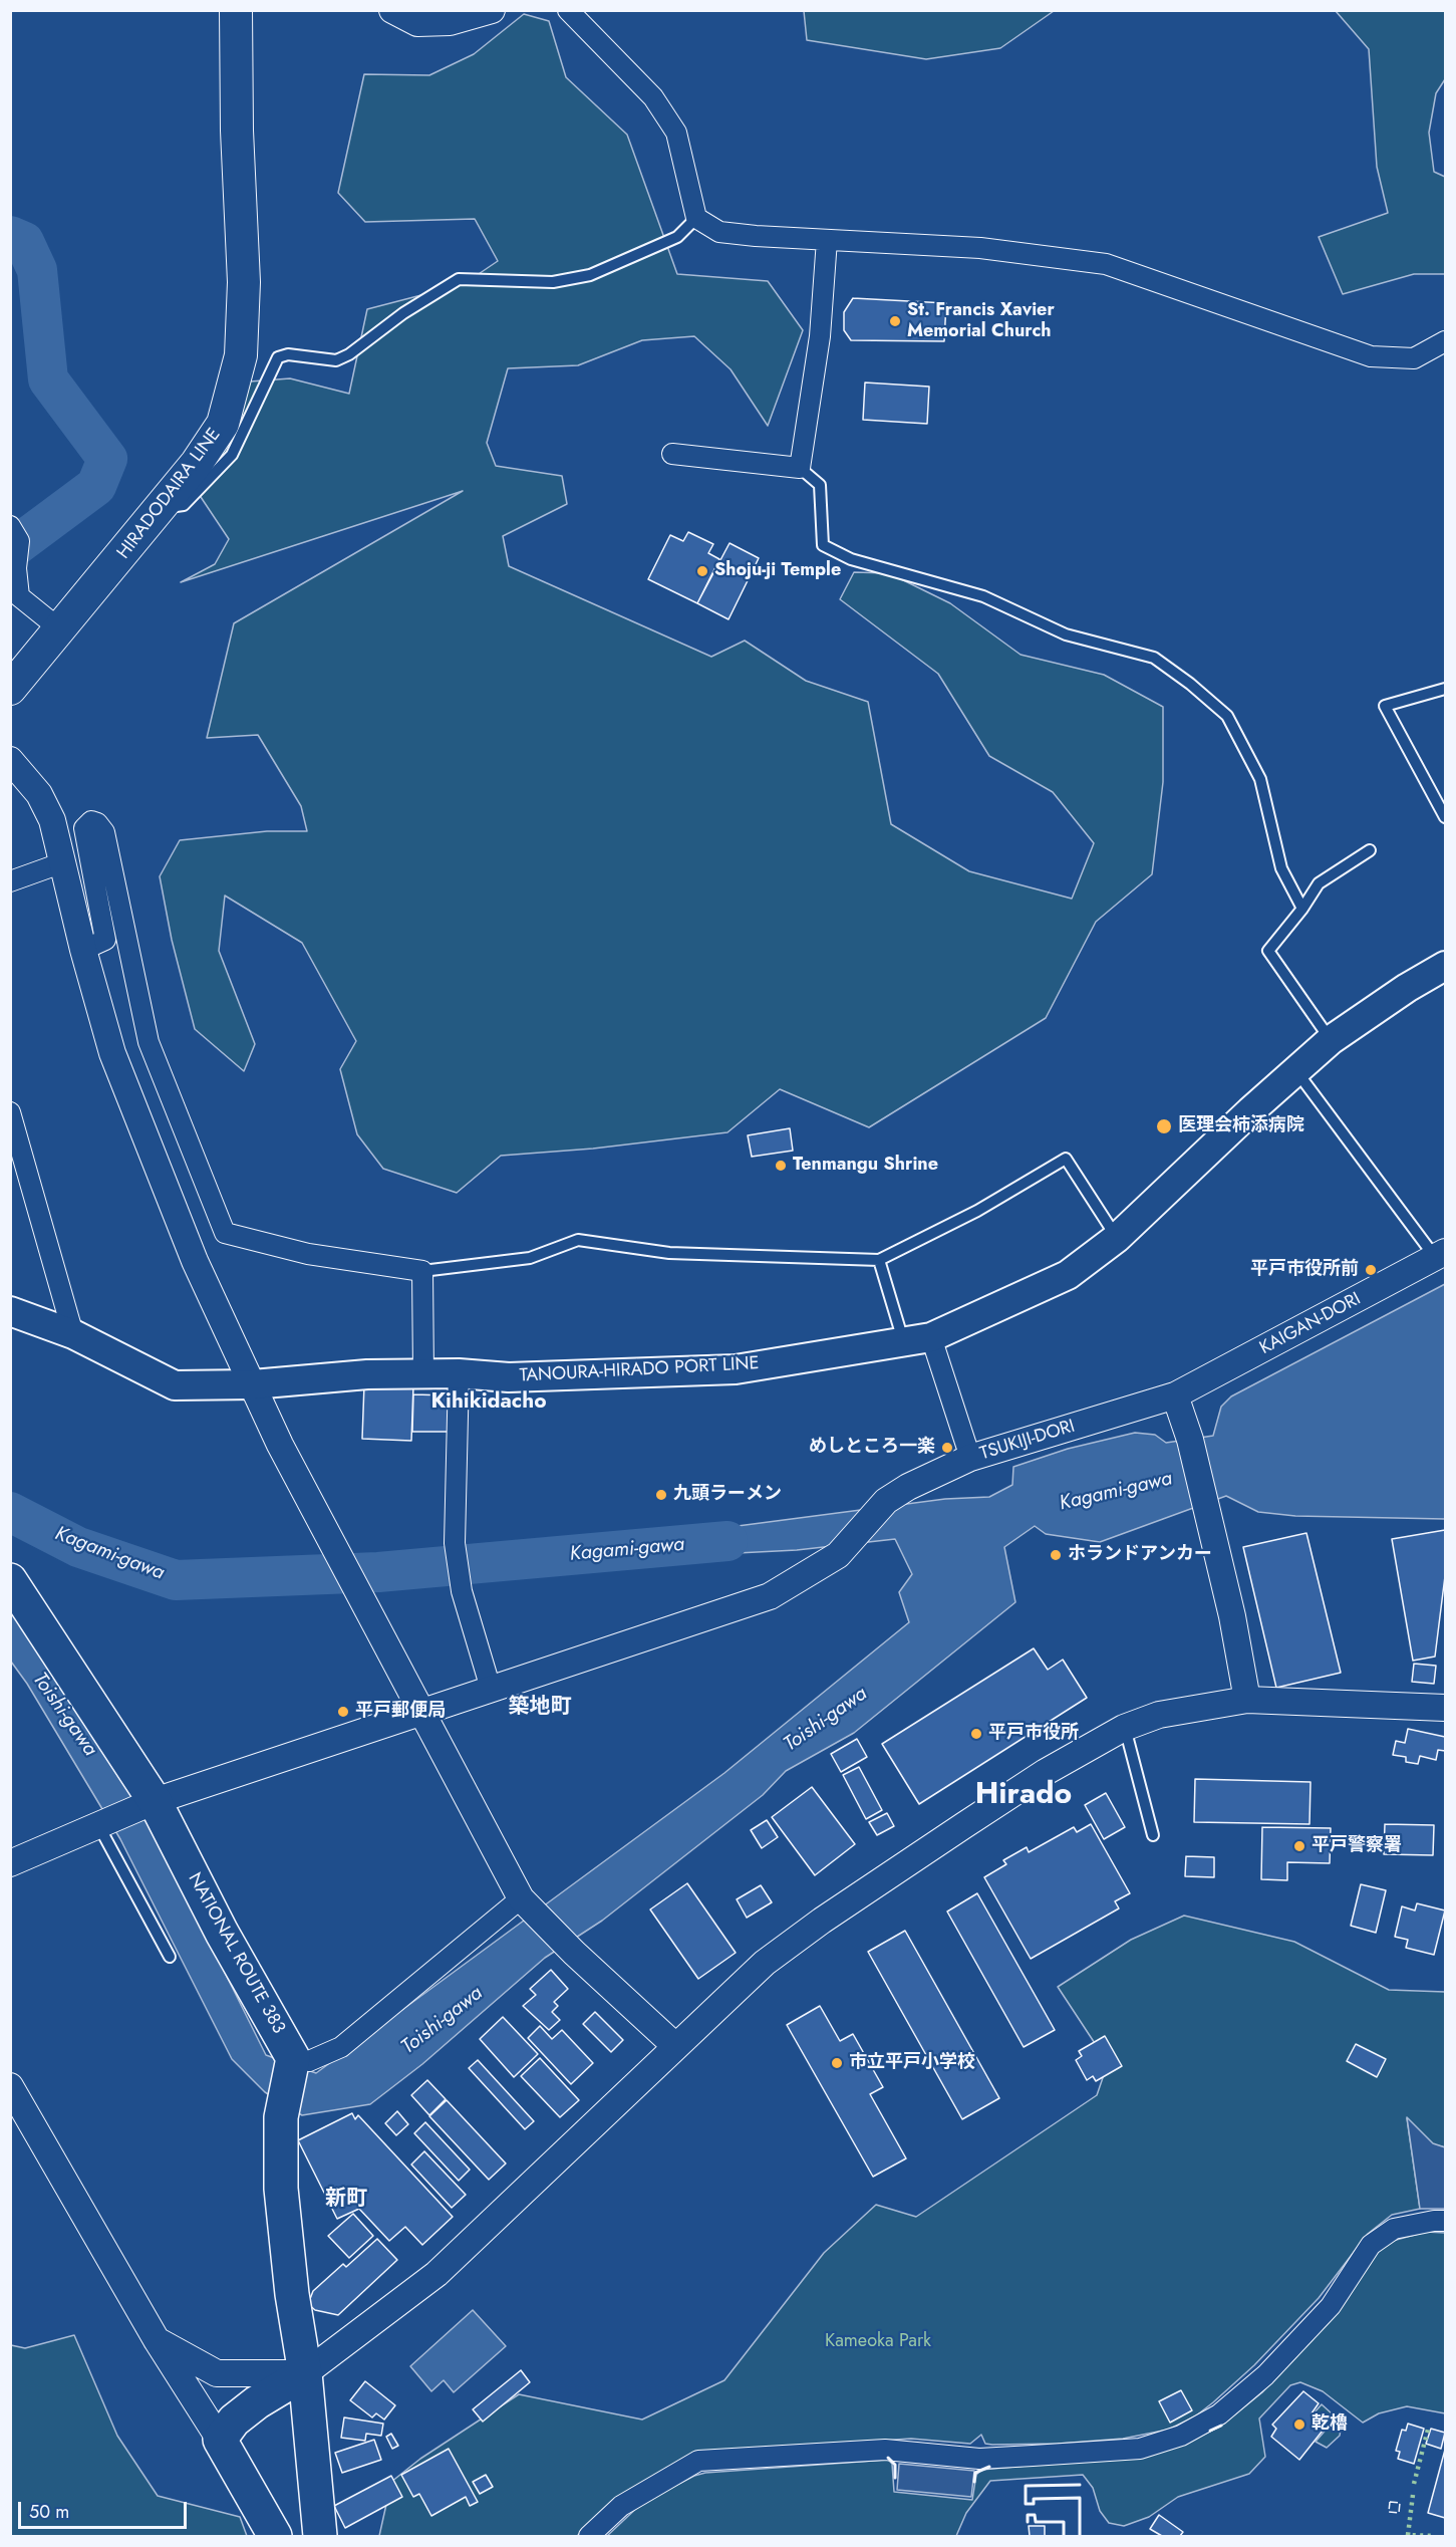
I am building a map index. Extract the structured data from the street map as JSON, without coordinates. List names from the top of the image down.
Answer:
{
  "streets": {
    "highway": ["NATIONAL ROUTE 383"],
    "main road": ["HIRADODAIRA LINE", "TANOURA-HIRADO PORT LINE"],
    "street": ["KAIGAN-DORI", "TSUKIJI-DORI"]
  },
  "crossings": [
    ["KAIGAN-DORI", "TSUKIJI-DORI"],
    ["TSUKIJI-DORI", "NATIONAL ROUTE 383"]
  ],
  "districts": [
    "Kihikidacho",
    "築地町",
    "Hirado",
    "新町"
  ],
  "water": ["Kagami-gawa", "Toishi-gawa"],
  "parks": ["Kameoka Park"],
  "places": [
    "St. Francis Xavier Memorial Church",
    "Shoju-ji Temple",
    "医理会柿添病院",
    "Tenmangu Shrine",
    "平戸市役所前",
    "めしところ一楽",
    "九頭ラーメン",
    "ホランドアンカー",
    "平戸郵便局",
    "平戸市役所",
    "平戸警察署",
    "市立平戸小学校",
    "乾櫓"
  ],
  "scale_bar": "50 m"
}
